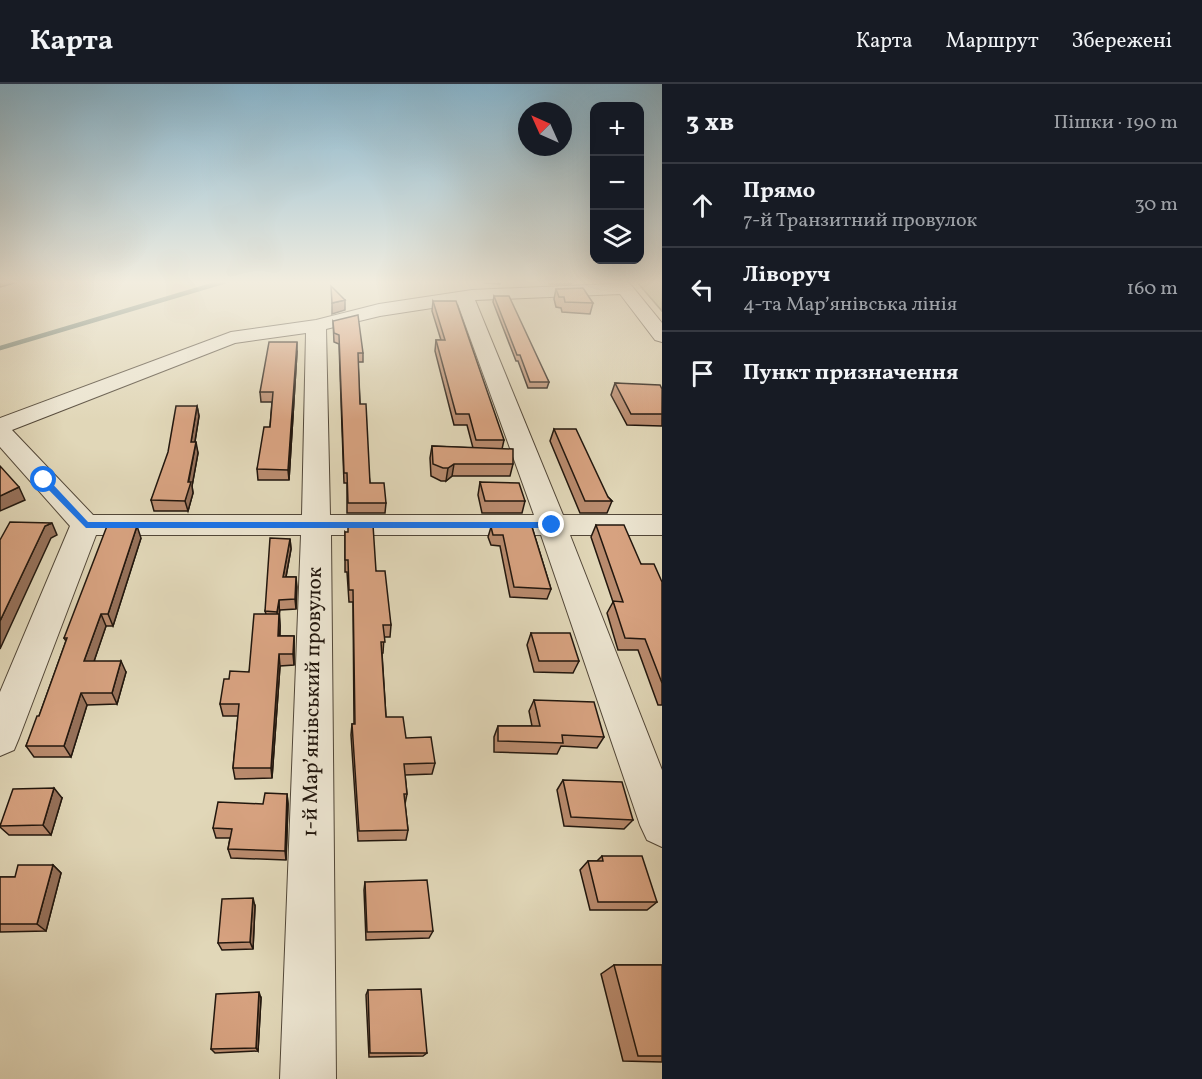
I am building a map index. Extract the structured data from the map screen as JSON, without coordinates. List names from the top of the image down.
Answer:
{
  "streets": {
    "street": ["1-й Марʼянівський провулок"]
  },
  "north": "top left",
  "page": {
    "header": "Карта",
    "nav": ["Карта", "Маршрут", "Збережені"],
    "heading": ["3 хв", "Пішки · 190 m"],
    "map_buttons": ["+", "−"],
    "list": [
      ["Прямо", "7-й Транзитний провулок", "30 m"],
      ["Ліворуч", "4-та Марʼянівська лінія", "160 m"],
      "Пункт призначення"
    ]
  }
}
